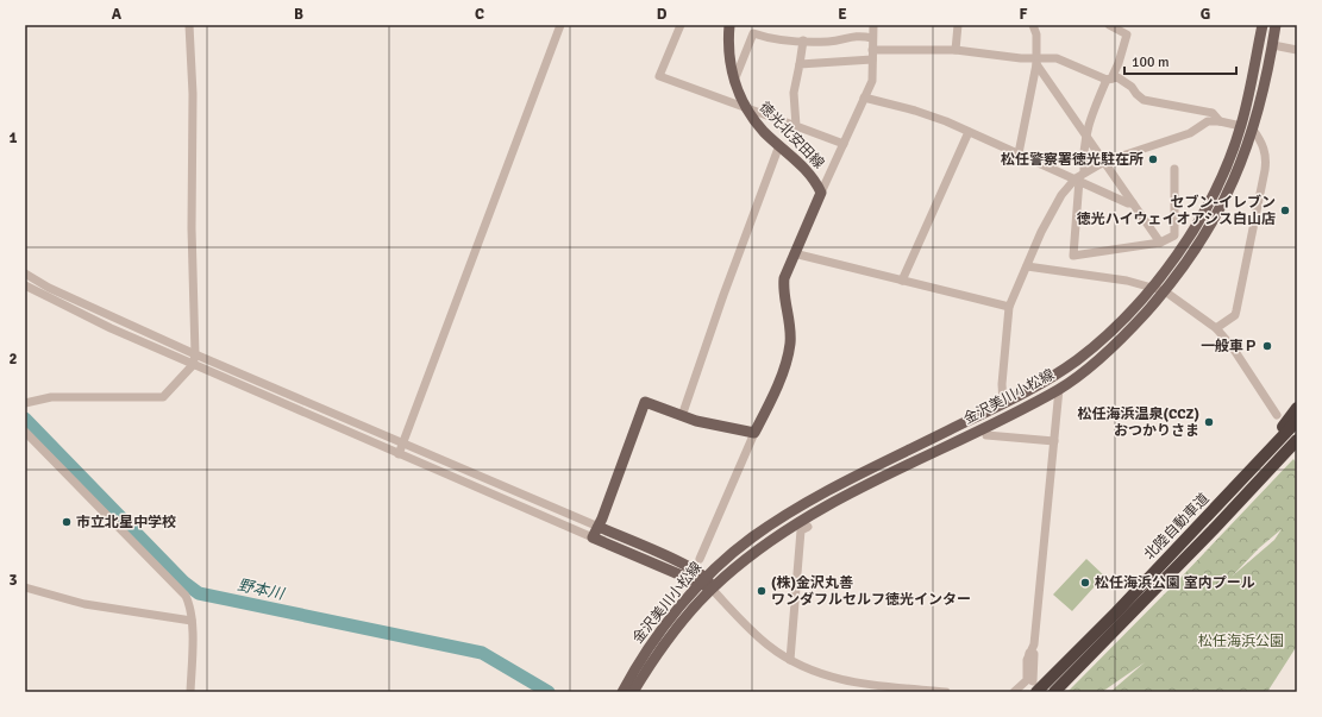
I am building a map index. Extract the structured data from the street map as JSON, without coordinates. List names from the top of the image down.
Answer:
{
  "streets": {
    "highway": ["北陸自動車道"],
    "main road": ["徳光北安田線", "金沢美川小松線"]
  },
  "water": ["野本川"],
  "parks": ["松任海浜公園"],
  "places": [
    "松任警察署徳光駐在所",
    "セブン-イレブン 徳光ハイウェイオアシス白山店",
    "一般車Ｐ",
    "松任海浜温泉(CCZ) おつかりさま",
    "市立北星中学校",
    "松任海浜公園 室内プール",
    "(株)金沢丸善 ワンダフルセルフ徳光インター"
  ],
  "scale_bar": "100 m",
  "grid": {
    "columns": [
      "A",
      "B",
      "C",
      "D",
      "E",
      "F",
      "G"
    ],
    "rows": ["1", "2", "3"]
  }
}
